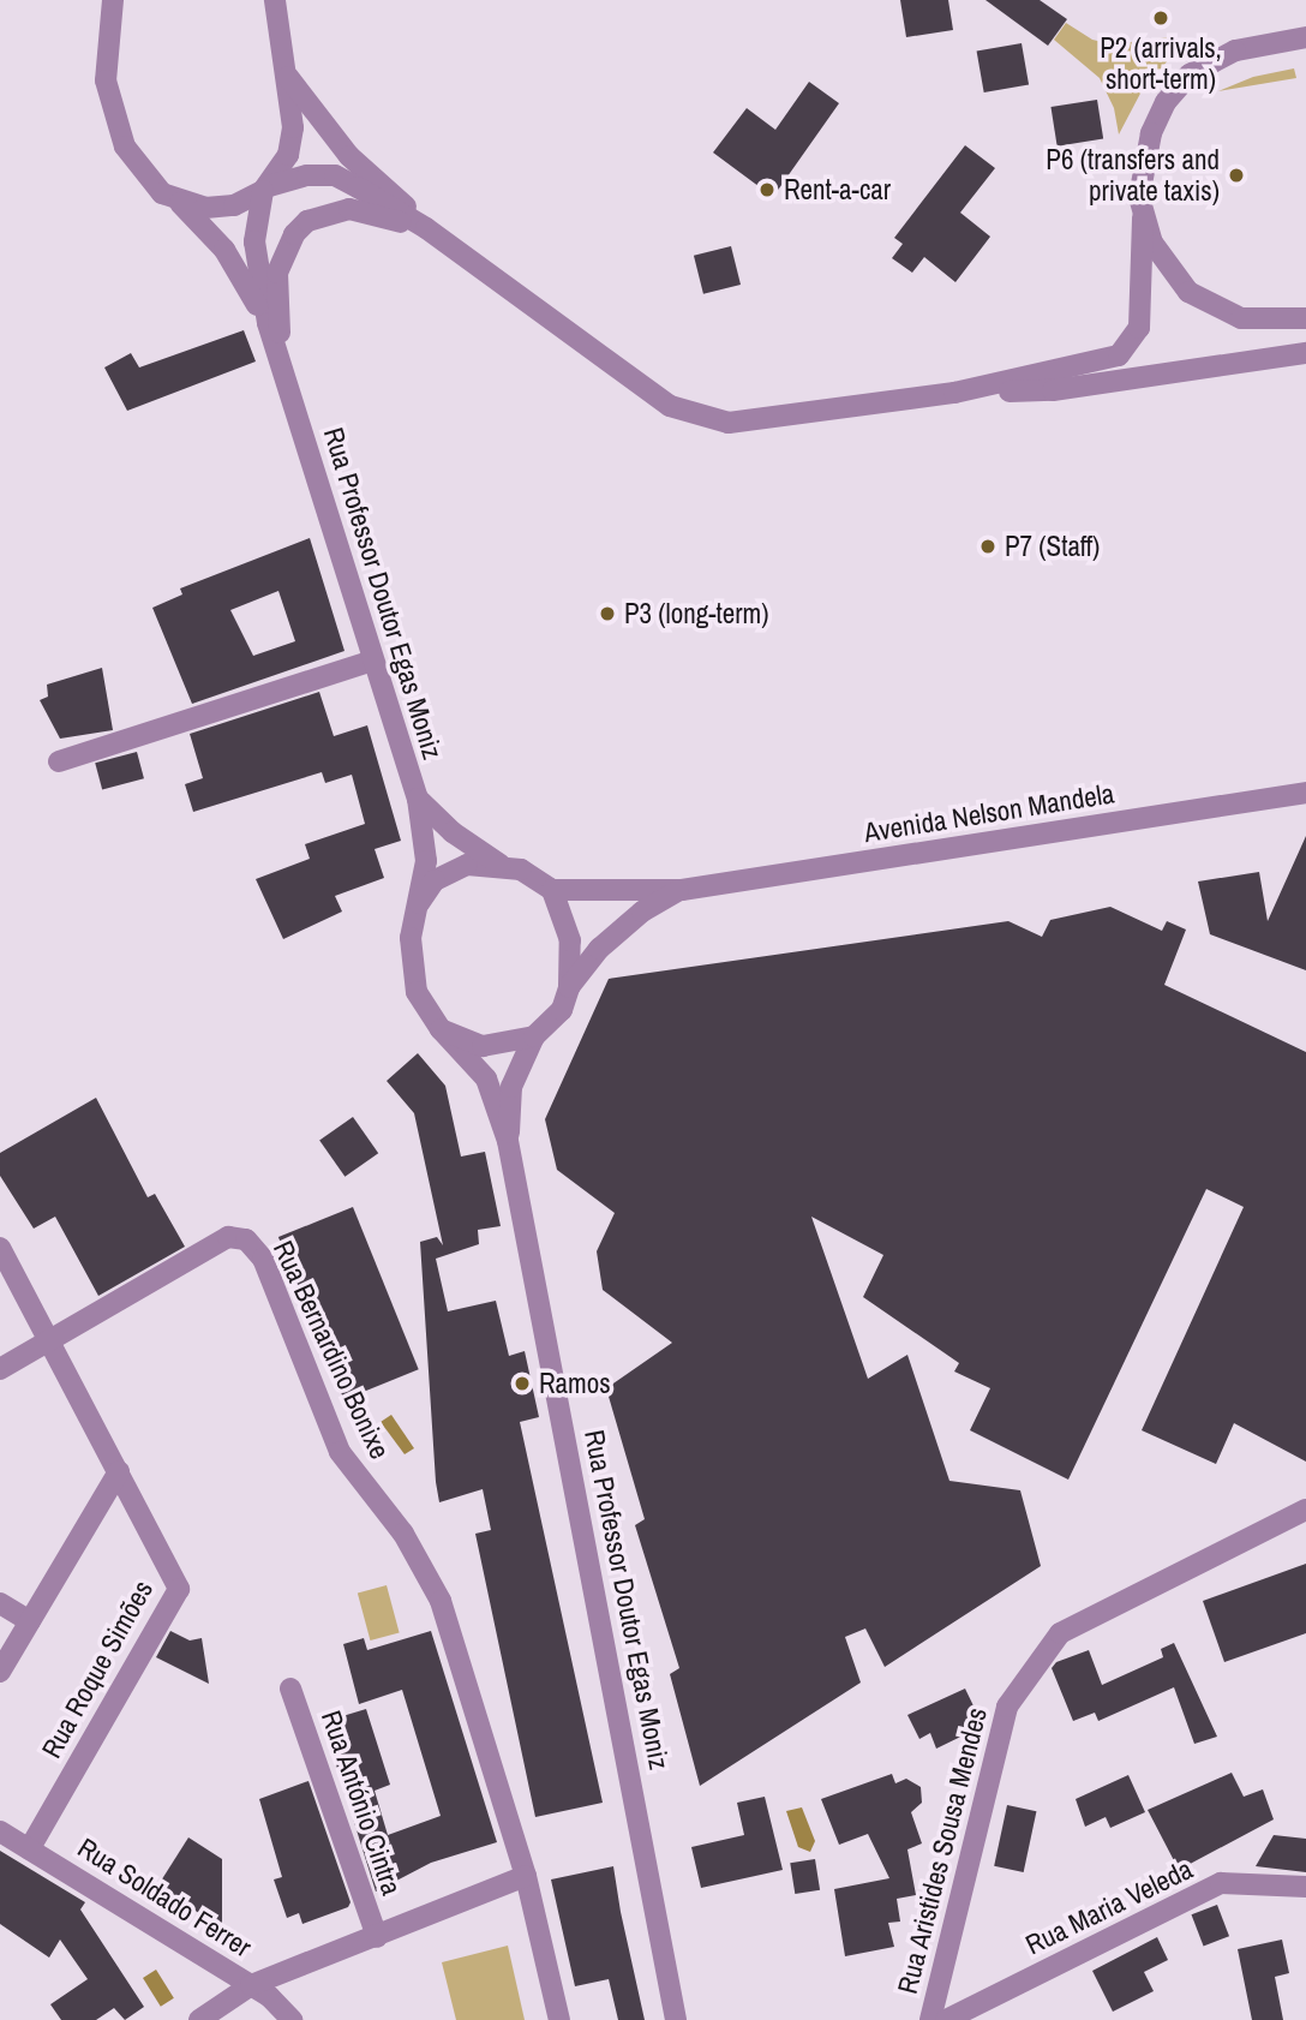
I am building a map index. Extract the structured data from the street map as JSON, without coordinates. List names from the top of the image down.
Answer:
{
  "streets": {
    "street": [
      "Rua Professor Doutor Egas Moniz",
      "Avenida Nelson Mandela",
      "Rua Bernardino Bonixe",
      "Rua Roque Simões",
      "Rua António Cintra",
      "Rua Aristides Sousa Mendes",
      "Rua Soldado Ferrer",
      "Rua Maria Veleda"
    ]
  },
  "crossings": [
    ["Rua Professor Doutor Egas Moniz", "Avenida Nelson Mandela"],
    ["Rua Roque Simões", "Rua Soldado Ferrer"]
  ],
  "places": [
    "P2 (arrivals, short-term)",
    "P6 (transfers and private taxis)",
    "Rent-a-car",
    "P7 (Staff)",
    "P3 (long-term)",
    "Ramos"
  ]
}
